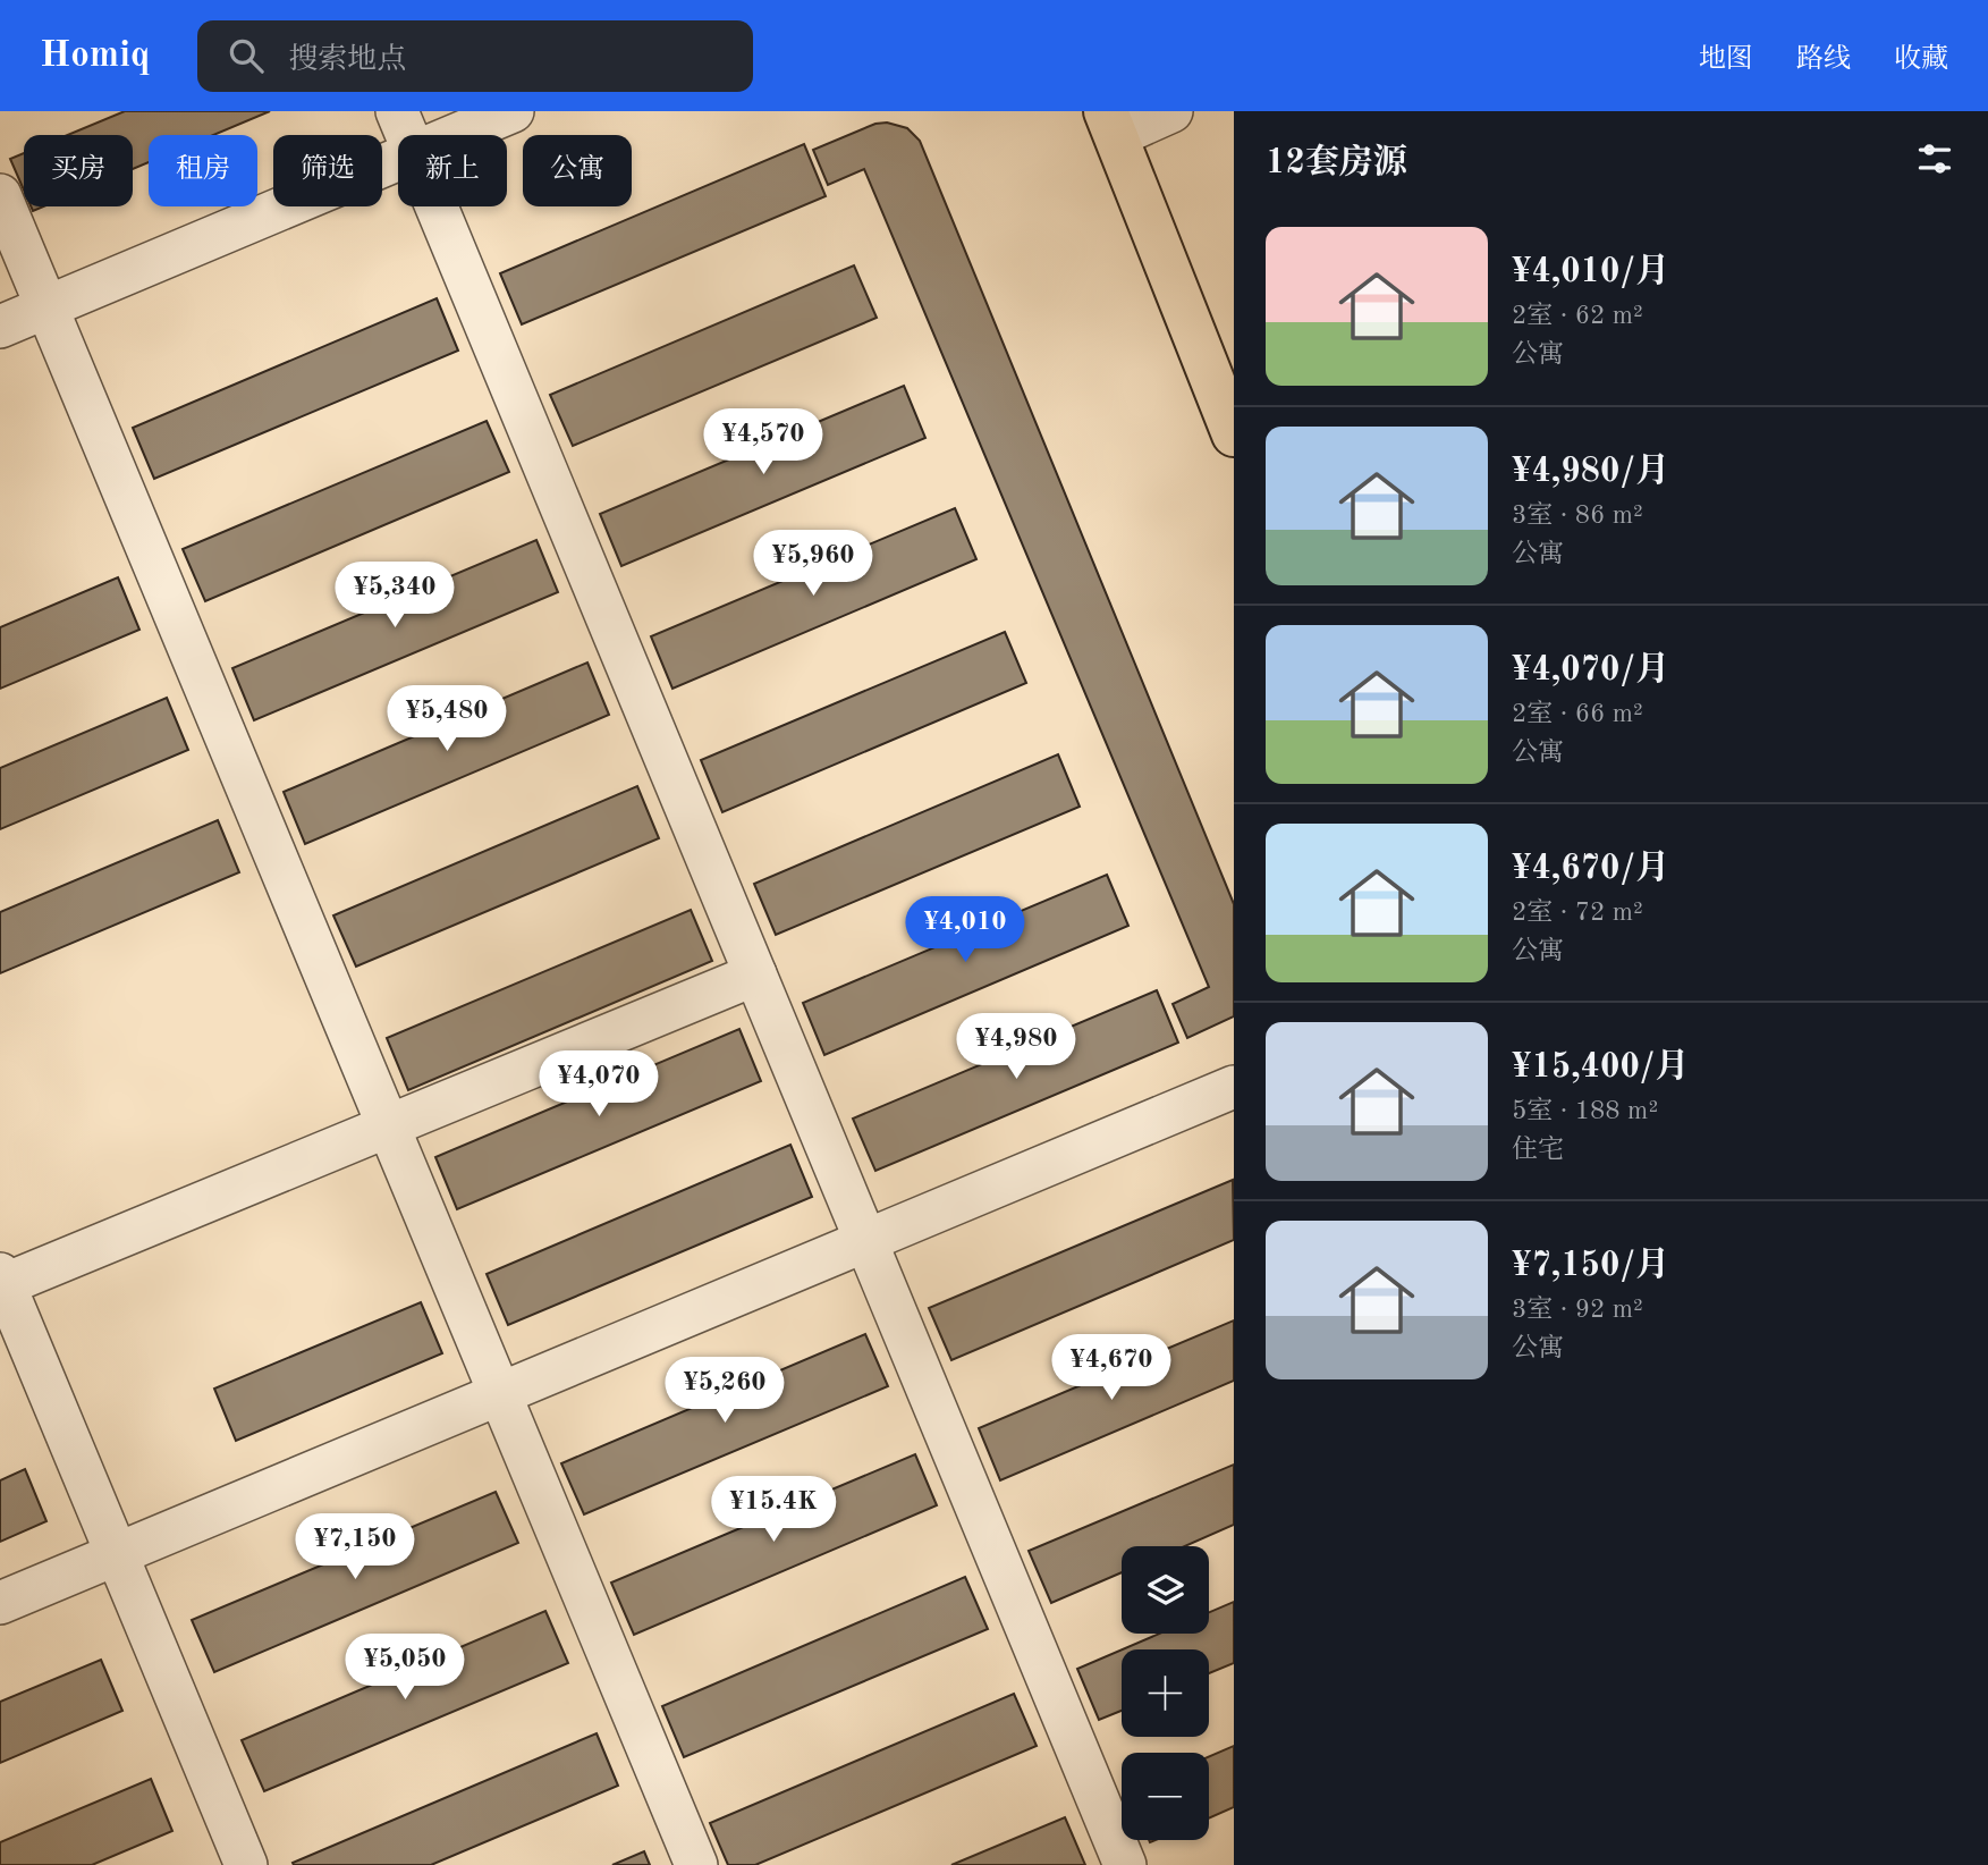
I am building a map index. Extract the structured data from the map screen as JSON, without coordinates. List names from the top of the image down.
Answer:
{
  "page": {
    "header": "Homiq",
    "search": "搜索地点",
    "nav": ["地图", "路线", "收藏"],
    "heading": "12套房源",
    "chip": [
      "买房",
      "租房",
      "筛选",
      "新上",
      "公寓"
    ],
    "list": [
      {
        "name": "¥4,010/月",
        "note": "2室 · 62 m² · 公寓"
      },
      {
        "name": "¥4,980/月",
        "note": "3室 · 86 m² · 公寓"
      },
      {
        "name": "¥4,070/月",
        "note": "2室 · 66 m² · 公寓"
      },
      {
        "name": "¥4,670/月",
        "note": "2室 · 72 m² · 公寓"
      },
      {
        "name": "¥15,400/月",
        "note": "5室 · 188 m² · 住宅"
      },
      {
        "name": "¥7,150/月",
        "note": "3室 · 92 m² · 公寓"
      }
    ],
    "price": [
      "¥4,570",
      "¥5,960",
      "¥5,340",
      "¥5,480",
      "¥4,010",
      "¥4,980",
      "¥4,070",
      "¥4,670",
      "¥5,260",
      "¥15.4K",
      "¥7,150",
      "¥5,050"
    ],
    "map_buttons": ["+", "−"]
  }
}
